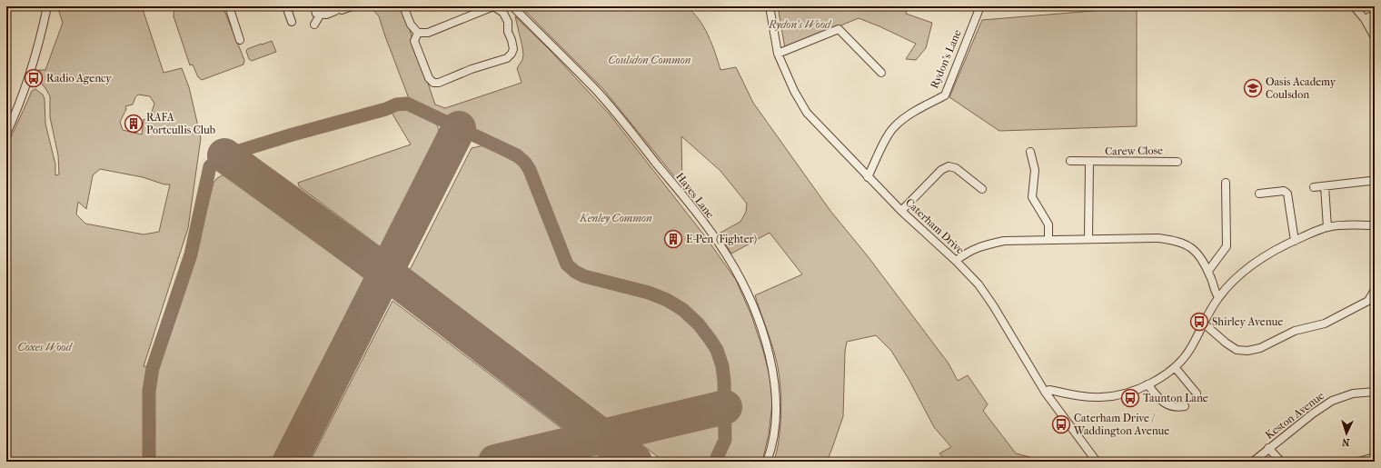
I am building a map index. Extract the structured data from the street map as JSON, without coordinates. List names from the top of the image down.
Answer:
{
  "streets": {
    "street": [
      "Rydon's Lane",
      "Carew Close",
      "Hayes Lane",
      "Caterham Drive",
      "Keston Avenue"
    ]
  },
  "crossings": [
    ["Rydon's Lane", "Caterham Drive"]
  ],
  "parks": [
    "Rydon's Wood",
    "Coulsdon Common",
    "Kenley Common",
    "Coxes Wood"
  ],
  "places": {
    "bus stop": [
      "Radio Agency",
      "Shirley Avenue",
      "Taunton Lane",
      "Caterham Drive / Waddington Avenue"
    ],
    "school or university": ["Oasis Academy Coulsdon"],
    "building": ["RAFA Portcullis Club", "E-Pen (Fighter)"]
  },
  "north": "bottom"
}
